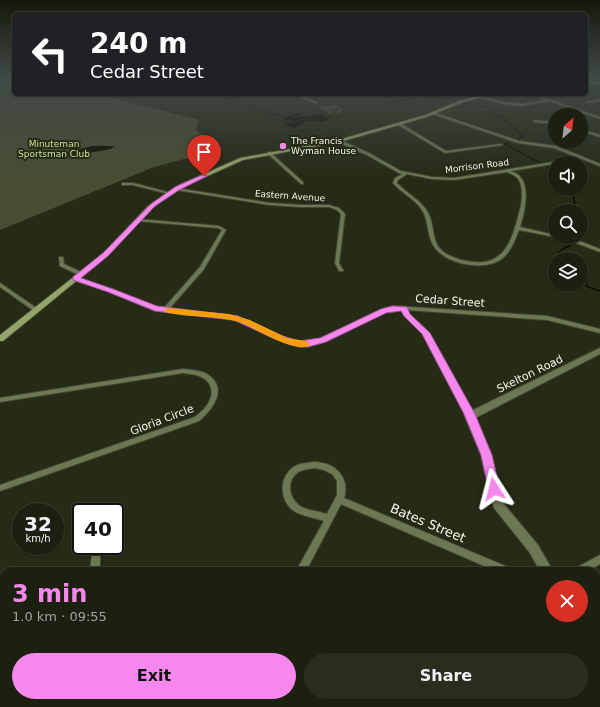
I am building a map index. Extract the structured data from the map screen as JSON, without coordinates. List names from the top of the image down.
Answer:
{
  "streets": {
    "street": [
      "Morrison Road",
      "Eastern Avenue",
      "Cedar Street",
      "Skelton Road",
      "Gloria Circle",
      "Bates Street"
    ]
  },
  "parks": ["Minuteman Sportsman Club"],
  "places": ["The Francis Wyman House"],
  "north": "top right",
  "page": {
    "turn": ["240 m", "Cedar Street"],
    "speed": "32 km/h",
    "limit": "40",
    "heading": ["3 min", "1.0 km · 09:55"],
    "buttons": ["Exit", "Share"]
  }
}
